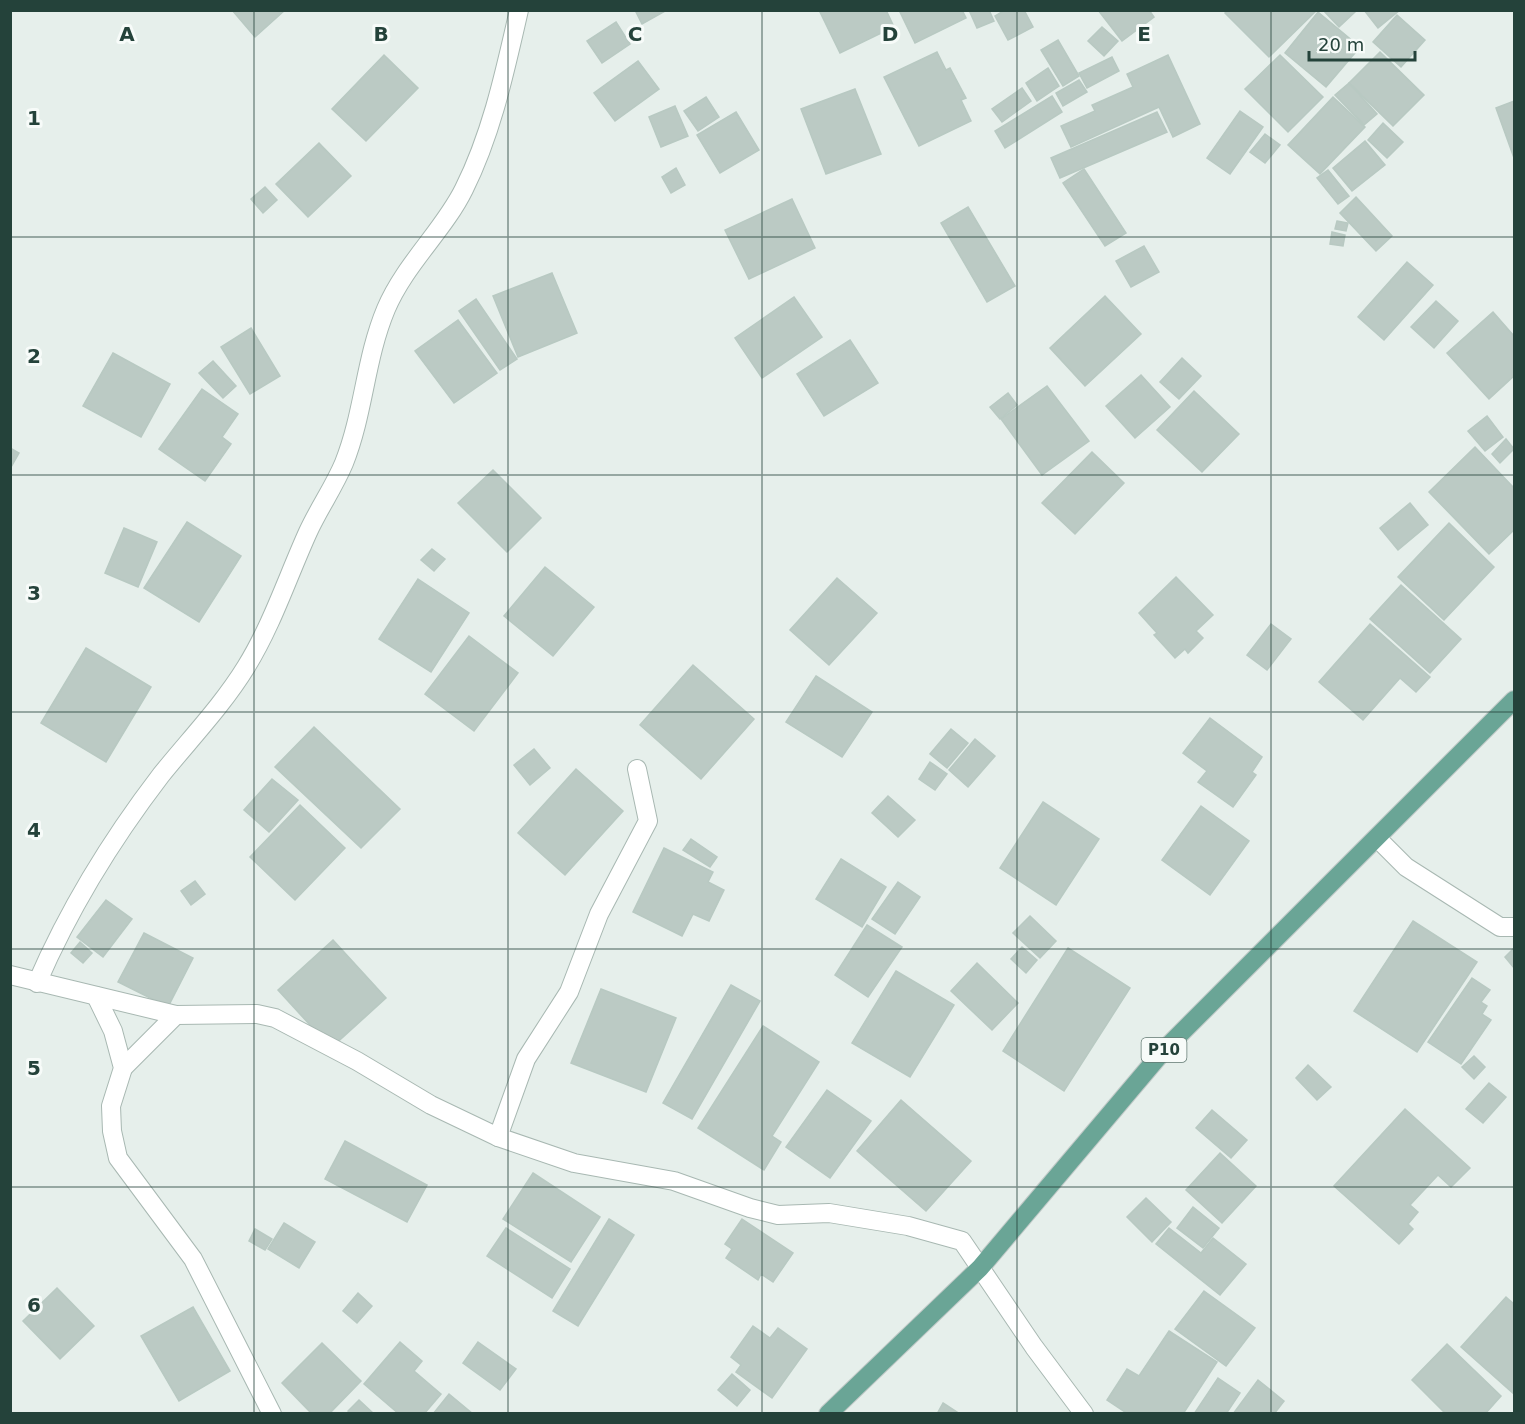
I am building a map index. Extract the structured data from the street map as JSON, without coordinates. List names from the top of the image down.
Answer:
{
  "streets": {
    "main road": ["P10"]
  },
  "scale_bar": "20 m",
  "grid": {
    "columns": [
      "A",
      "B",
      "C",
      "D",
      "E"
    ],
    "rows": [
      "1",
      "2",
      "3",
      "4",
      "5",
      "6"
    ]
  }
}
